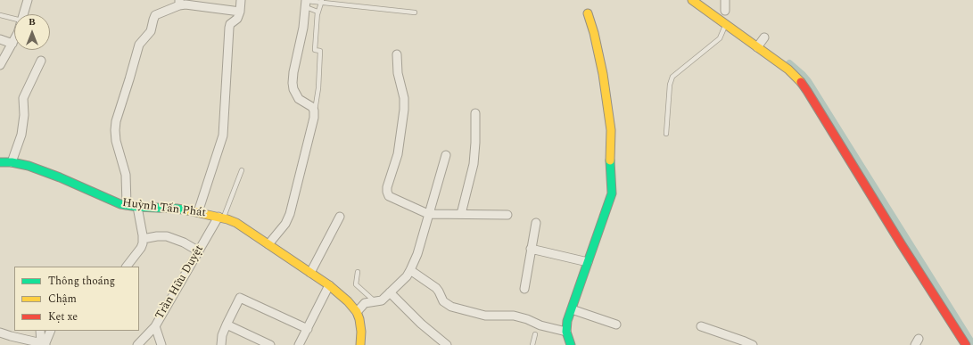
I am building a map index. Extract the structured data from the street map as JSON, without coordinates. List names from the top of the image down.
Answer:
{
  "streets": {
    "street": ["Huỳnh Tấn Phát", "Trần Hữu Duyệt"]
  },
  "crossings": [
    ["Huỳnh Tấn Phát", "Trần Hữu Duyệt"]
  ],
  "legend": ["Thông thoáng", "Chậm", "Kẹt xe"],
  "north": "top"
}
